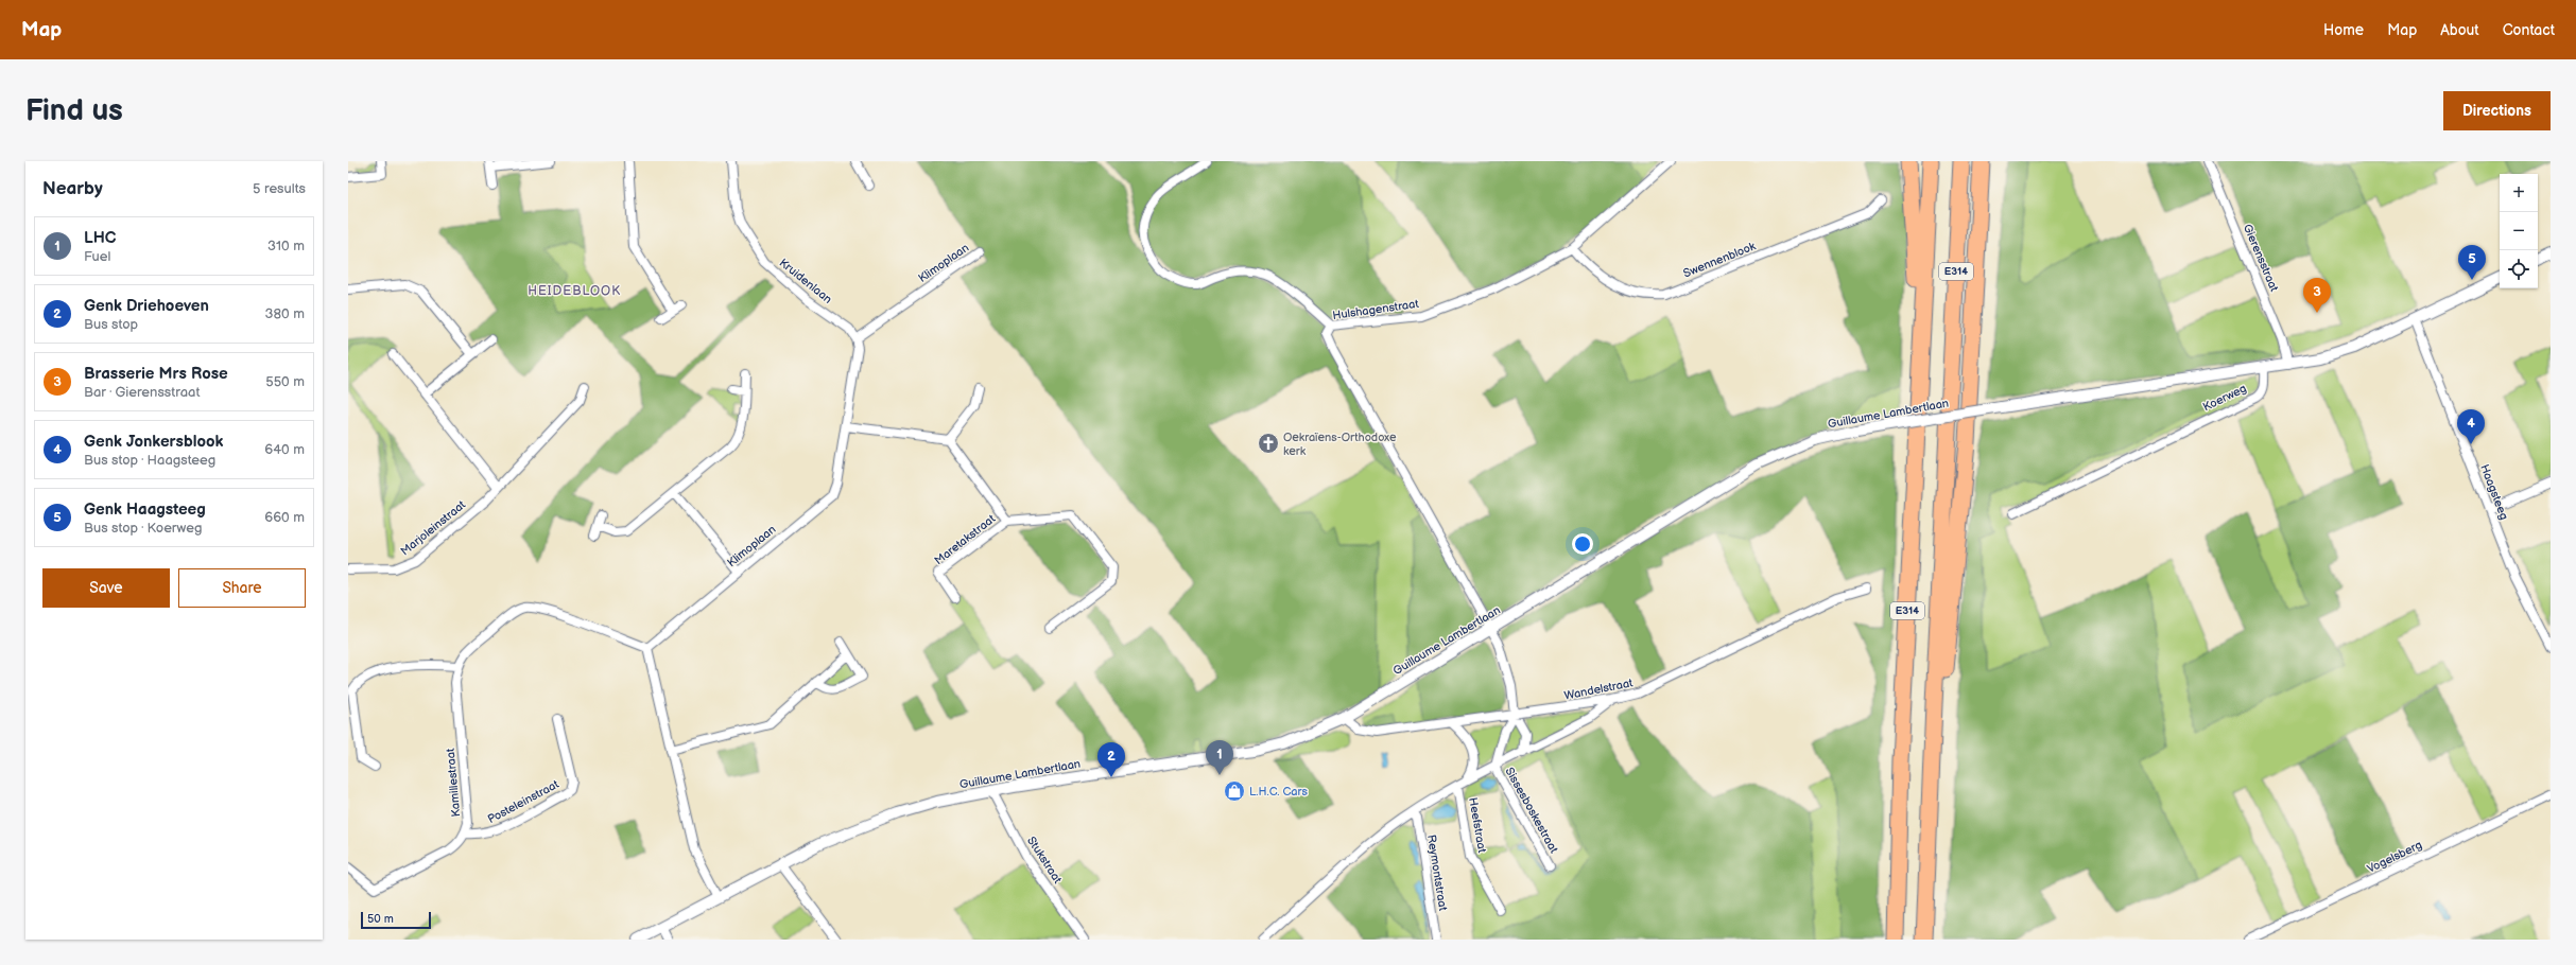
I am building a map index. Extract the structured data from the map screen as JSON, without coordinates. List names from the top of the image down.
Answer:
{
  "streets": {
    "highway": ["E314"],
    "street": [
      "Gierensstraat",
      "Swennenblook",
      "Klimoplaan",
      "Kruidenlaan",
      "Hulshagenstraat",
      "Koerweg",
      "Guillaume Lambertlaan",
      "Haagsteeg",
      "Marjoleinstraat",
      "Maretakstraat",
      "Wandelstraat",
      "Kamillestraat",
      "Posteleinstraat",
      "Sissesboskestraat",
      "Heefstraat",
      "Vogelsberg",
      "Stukstraat",
      "Reymontstraat"
    ]
  },
  "crossings": [
    ["Swennenblook", "Hulshagenstraat"],
    ["Klimoplaan", "Kruidenlaan"],
    ["Klimoplaan", "Kamillestraat"],
    ["Hulshagenstraat", "Guillaume Lambertlaan"],
    ["Koerweg", "Guillaume Lambertlaan"],
    ["Guillaume Lambertlaan", "Wandelstraat"],
    ["Guillaume Lambertlaan", "Stukstraat"],
    ["Kamillestraat", "Posteleinstraat"]
  ],
  "districts": ["HEIDEBLOOK"],
  "places": {
    "church": ["Oekraïens-Orthodoxe kerk"],
    "shop": ["L.H.C. Cars"]
  },
  "scale_bar": "50 m",
  "page": {
    "header": "Map",
    "nav": [
      "Home",
      "Map",
      "About",
      "Contact"
    ],
    "buttons": [
      "Directions",
      ["Save", "Share"]
    ],
    "title": "Find us",
    "heading": ["Nearby", "5 results"],
    "map_buttons": ["+", "−"],
    "list": [
      {
        "mark": "1",
        "name": "LHC",
        "note": "Fuel",
        "value": "310 m"
      },
      {
        "mark": "2",
        "name": "Genk Driehoeven",
        "note": "Bus stop",
        "value": "380 m"
      },
      {
        "mark": "3",
        "name": "Brasserie Mrs Rose",
        "note": "Bar · Gierensstraat",
        "value": "550 m"
      },
      {
        "mark": "4",
        "name": "Genk Jonkersblook",
        "note": "Bus stop · Haagsteeg",
        "value": "640 m"
      },
      {
        "mark": "5",
        "name": "Genk Haagsteeg",
        "note": "Bus stop · Koerweg",
        "value": "660 m"
      }
    ],
    "pins": [
      "5",
      "3",
      "4",
      "1",
      "2"
    ],
    "scale": "50 m"
  }
}
